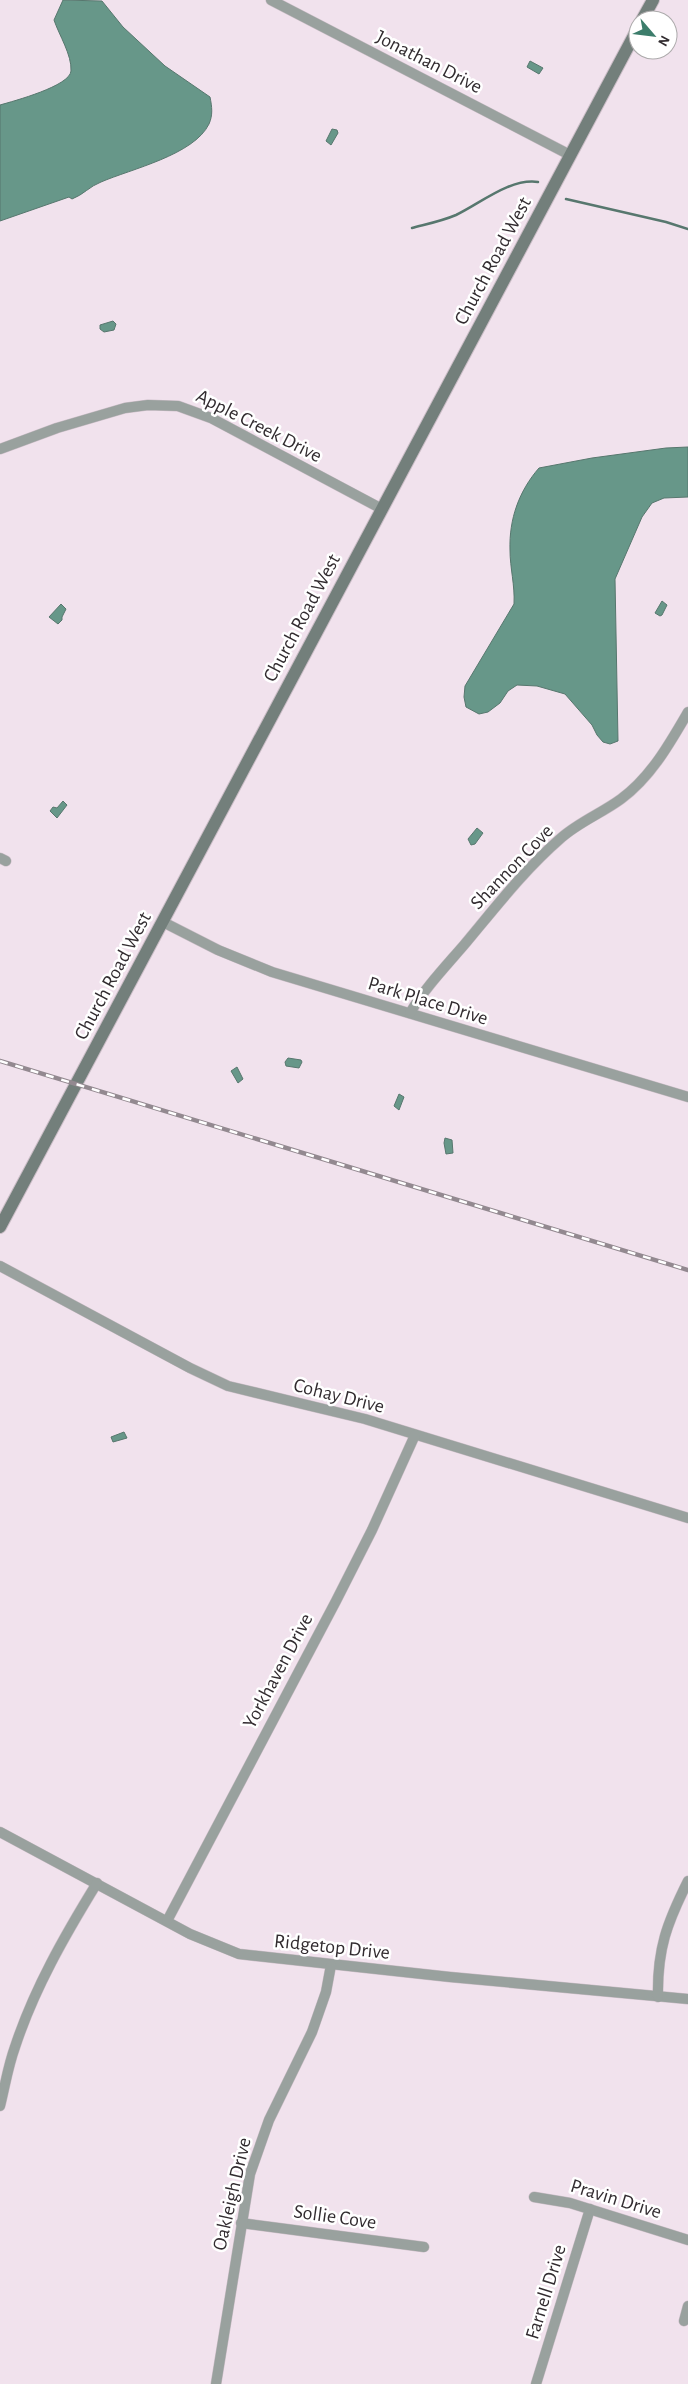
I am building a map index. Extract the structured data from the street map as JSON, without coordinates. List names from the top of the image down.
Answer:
{
  "streets": {
    "street": [
      "Jonathan Drive",
      "Church Road West",
      "Apple Creek Drive",
      "Shannon Cove",
      "Park Place Drive",
      "Cohay Drive",
      "Yorkhaven Drive",
      "Ridgetop Drive",
      "Oakleigh Drive",
      "Pravin Drive",
      "Sollie Cove",
      "Farnell Drive"
    ]
  },
  "crossings": [
    ["Jonathan Drive", "Church Road West"],
    ["Church Road West", "Apple Creek Drive"],
    ["Church Road West", "Park Place Drive"],
    ["Shannon Cove", "Park Place Drive"],
    ["Cohay Drive", "Yorkhaven Drive"],
    ["Yorkhaven Drive", "Ridgetop Drive"],
    ["Ridgetop Drive", "Oakleigh Drive"],
    ["Oakleigh Drive", "Sollie Cove"],
    ["Pravin Drive", "Farnell Drive"]
  ],
  "north": "bottom right"
}
